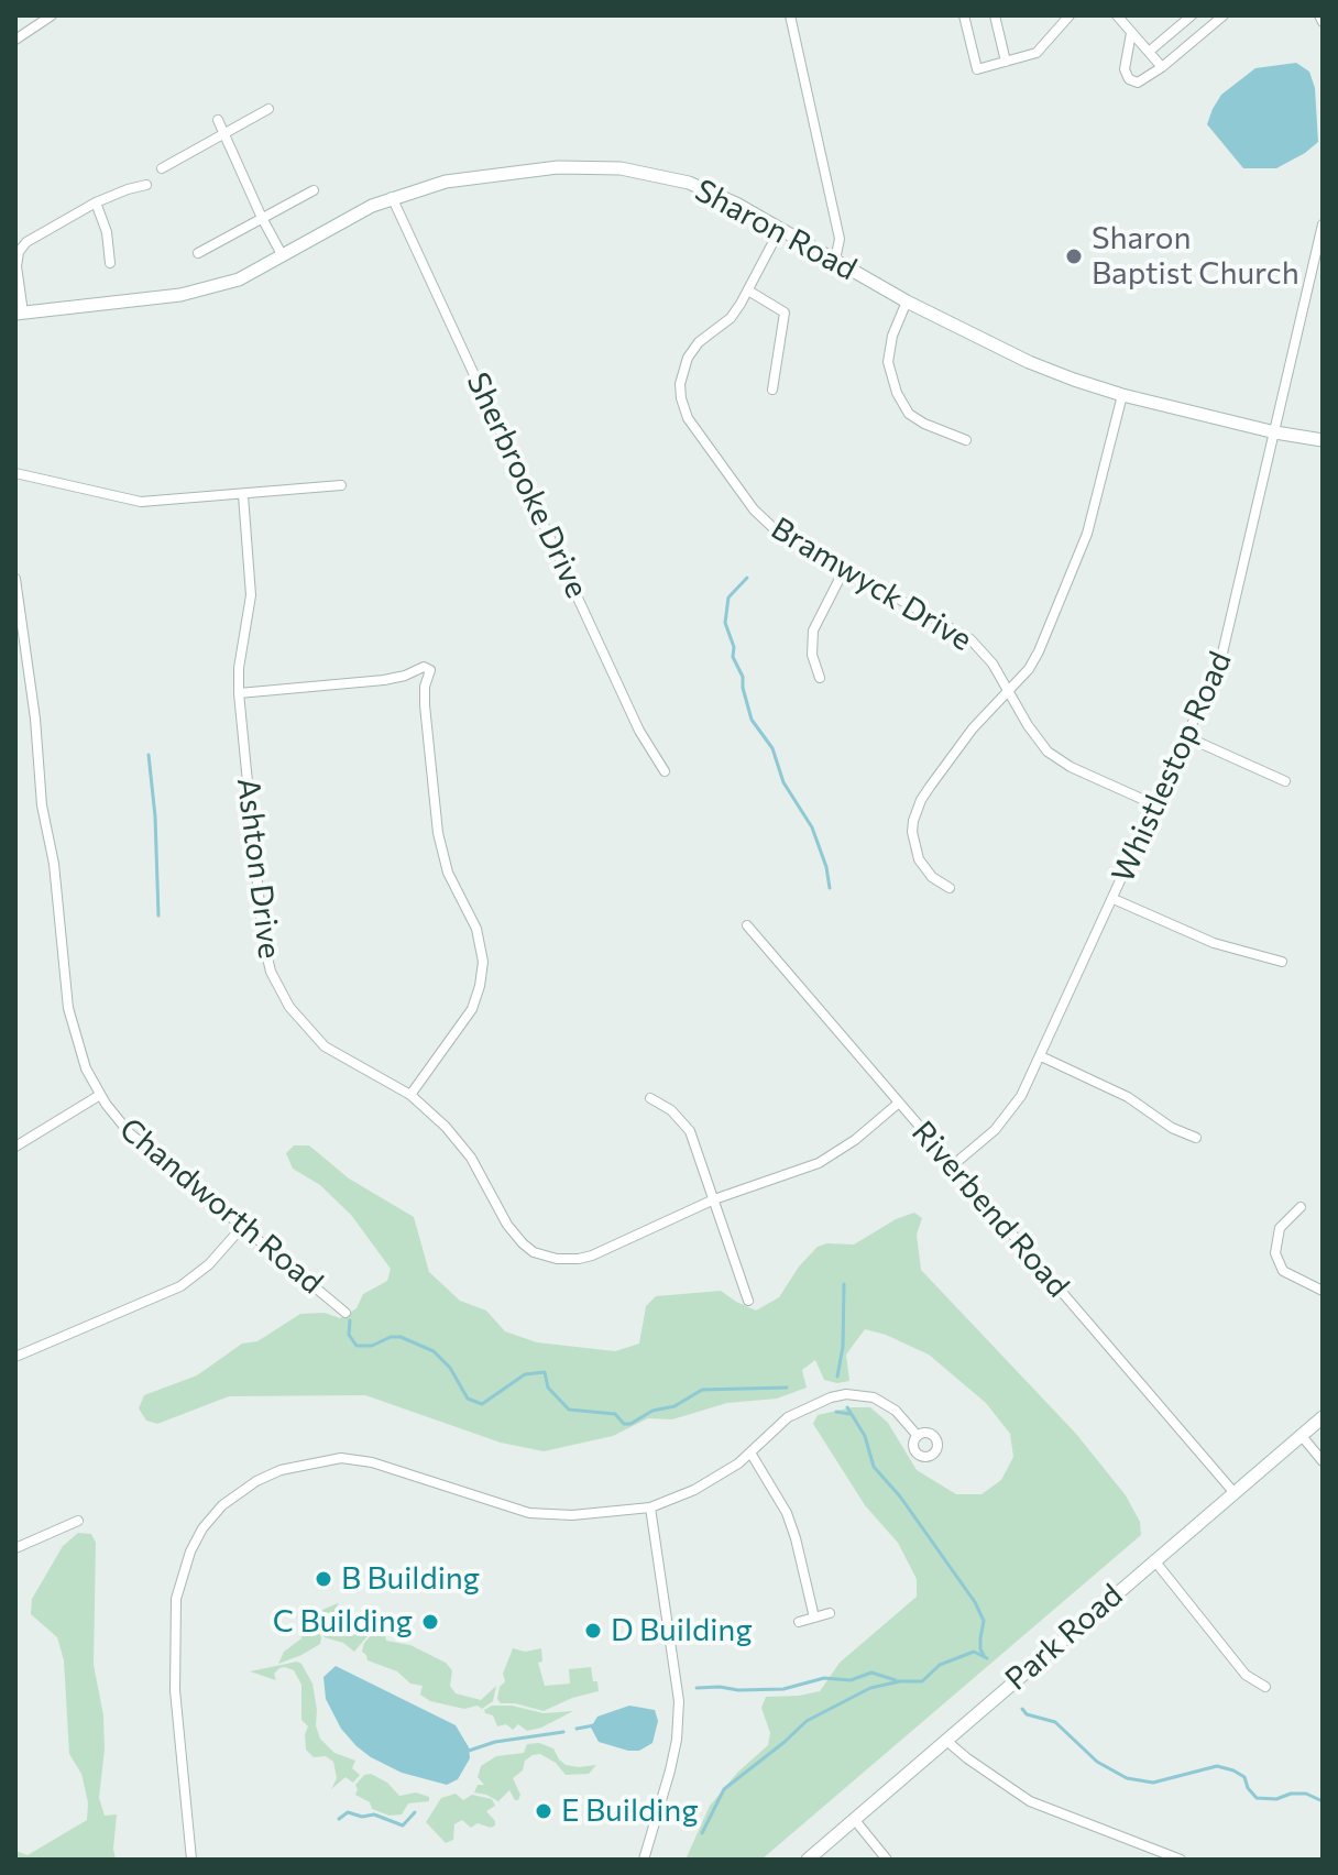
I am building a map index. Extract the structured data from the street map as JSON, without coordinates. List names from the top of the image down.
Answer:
{
  "streets": {
    "main road": ["Sharon Road", "Park Road"],
    "street": [
      "Sherbrooke Drive",
      "Bramwyck Drive",
      "Whistlestop Road",
      "Ashton Drive",
      "Chandworth Road",
      "Riverbend Road"
    ]
  },
  "crossings": [
    ["Sharon Road", "Sherbrooke Drive"],
    ["Sharon Road", "Bramwyck Drive"],
    ["Sharon Road", "Whistlestop Road"],
    ["Bramwyck Drive", "Whistlestop Road"],
    ["Whistlestop Road", "Riverbend Road"],
    ["Ashton Drive", "Riverbend Road"],
    ["Riverbend Road", "Park Road"]
  ],
  "places": [
    "Sharon Baptist Church",
    "B Building",
    "C Building",
    "D Building",
    "E Building"
  ]
}
